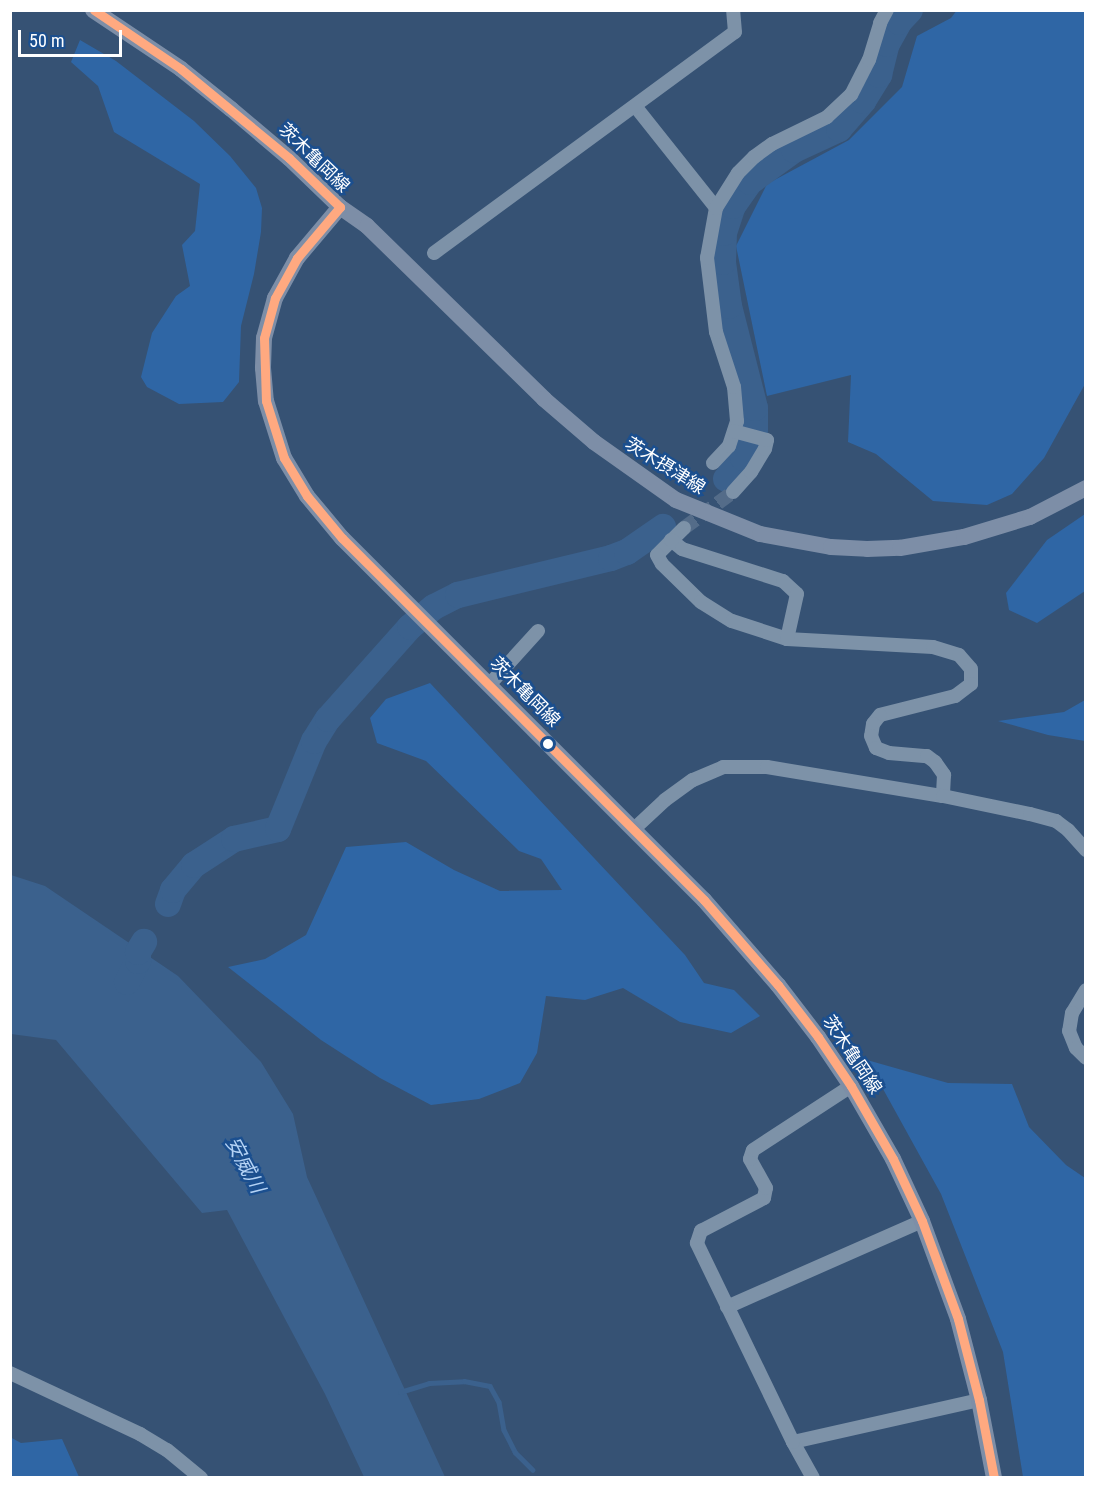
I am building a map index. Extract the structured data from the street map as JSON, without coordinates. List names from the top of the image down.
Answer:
{
  "streets": {
    "main road": ["茨木亀岡線", "茨木摂津線"]
  },
  "crossings": [
    ["茨木亀岡線", "茨木摂津線"]
  ],
  "water": ["安威川"],
  "scale_bar": "50 m"
}
